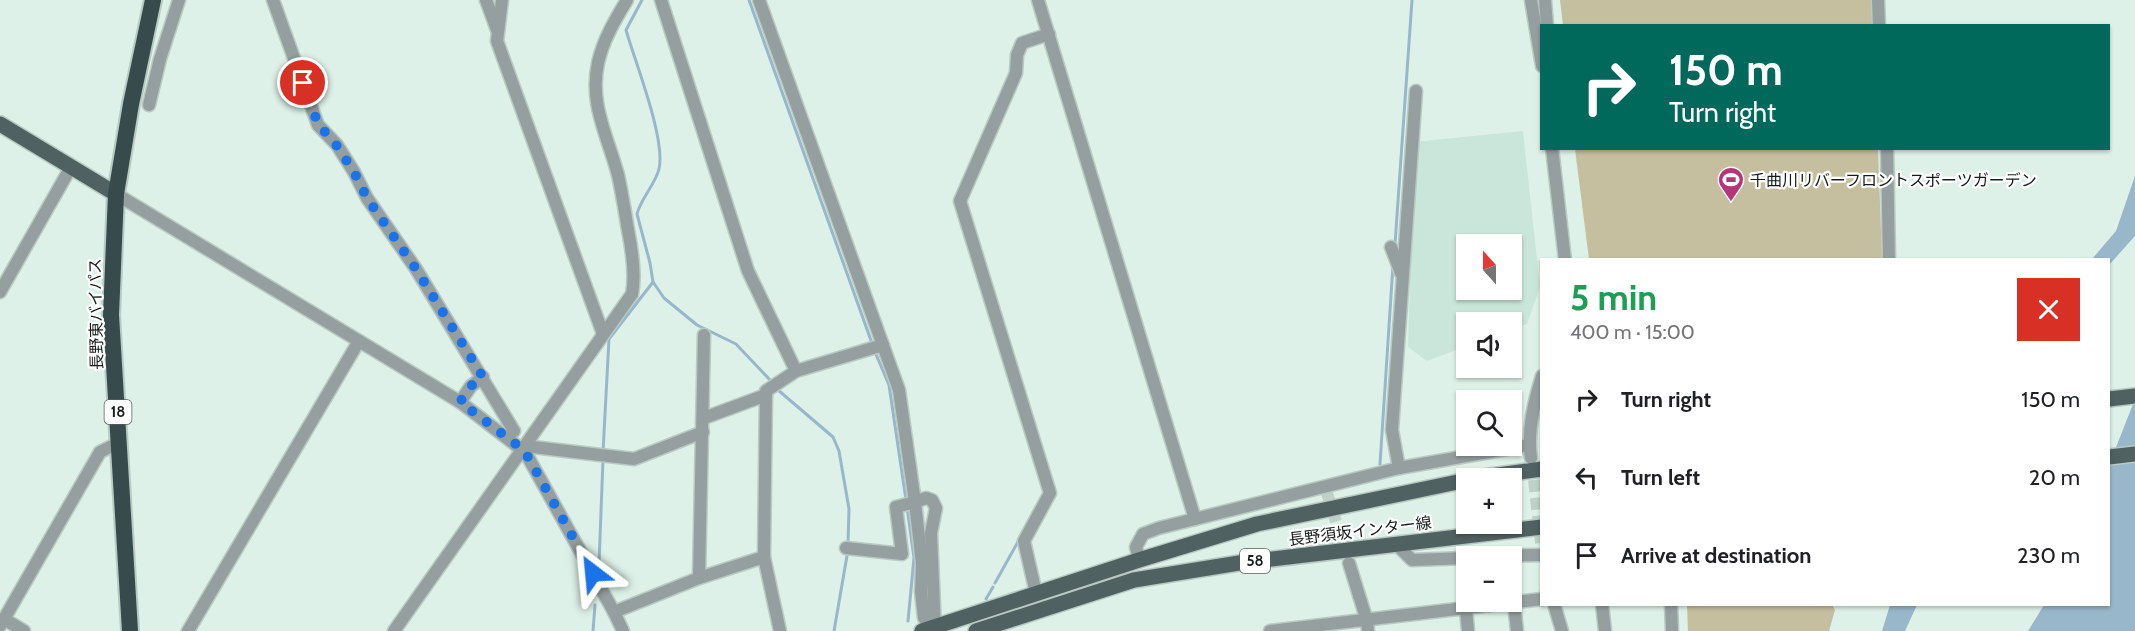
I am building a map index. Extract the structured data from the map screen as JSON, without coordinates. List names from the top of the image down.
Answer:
{
  "streets": {
    "highway": ["長野東バイパス", "18"],
    "main road": ["長野須坂インター線", "58"]
  },
  "places": {
    "sports": ["千曲川リバーフロントスポーツガーデン"]
  },
  "north": "top",
  "page": {
    "turn": ["150 m", "Turn right"],
    "map_buttons": ["+", "−"],
    "heading": ["5 min", "400 m · 15:00"],
    "list": [
      {
        "name": "Turn right",
        "value": "150 m"
      },
      {
        "name": "Turn left",
        "value": "20 m"
      },
      {
        "name": "Arrive at destination",
        "value": "230 m"
      }
    ]
  }
}
